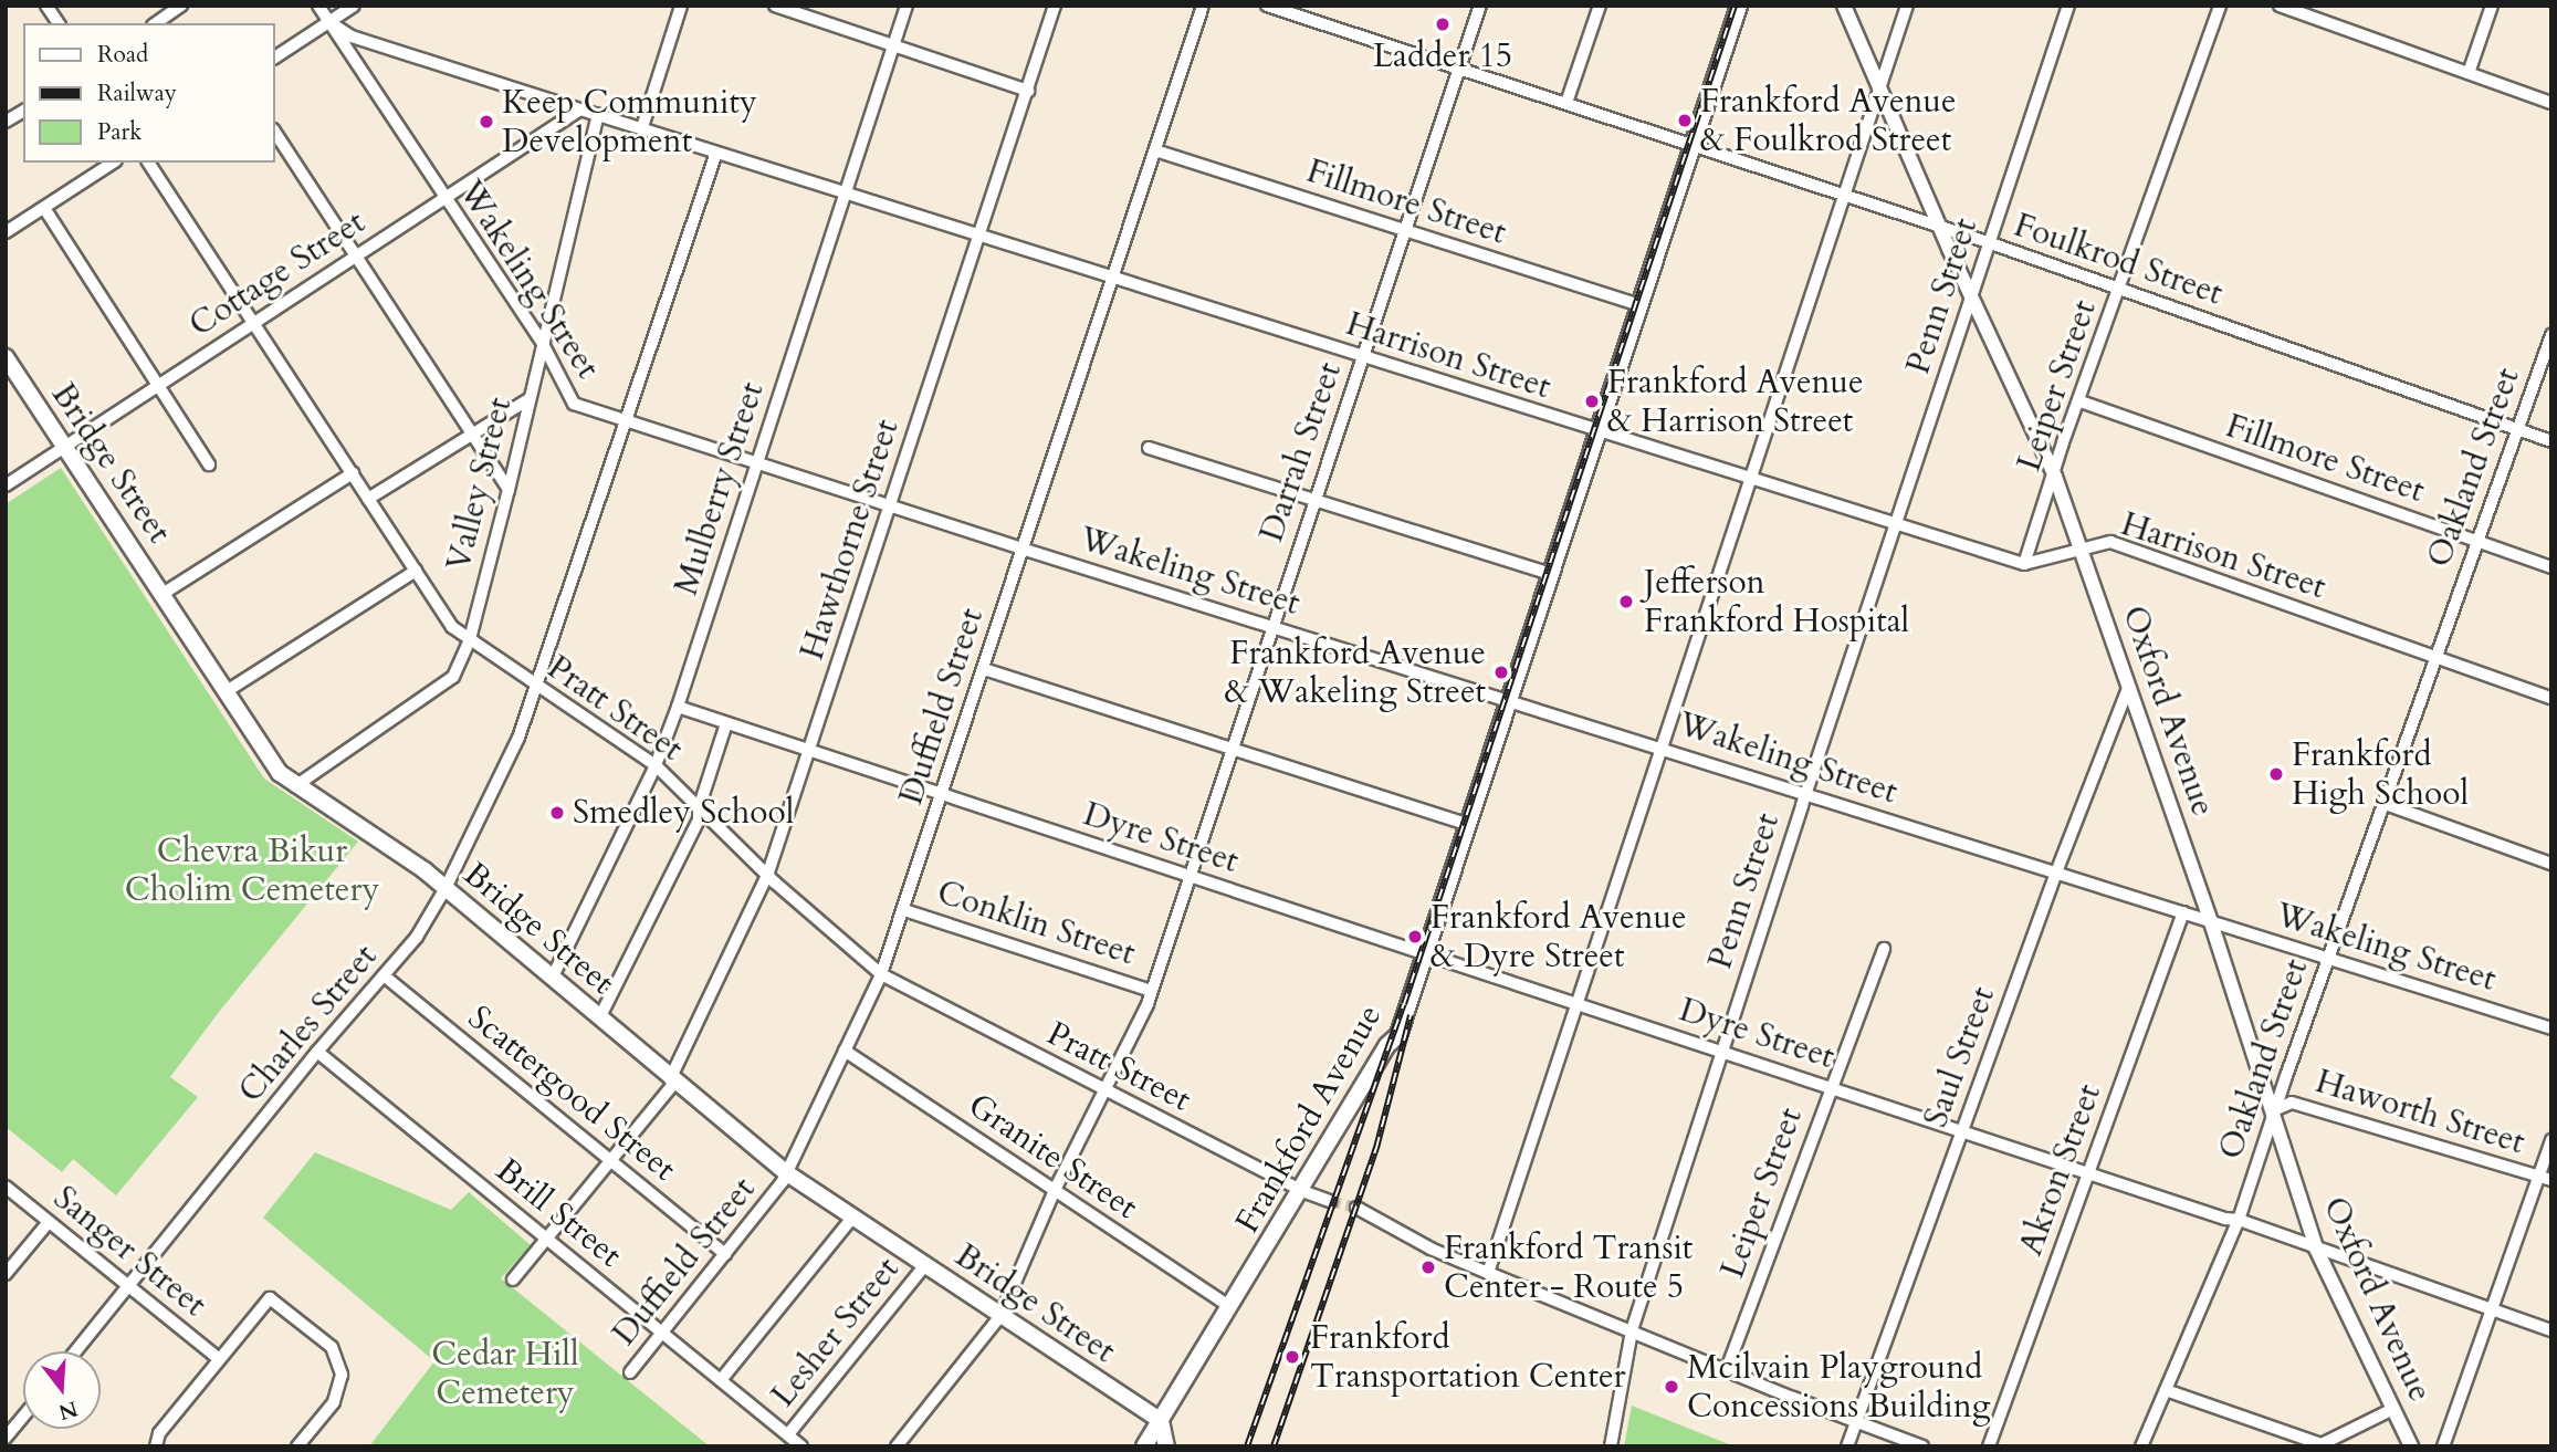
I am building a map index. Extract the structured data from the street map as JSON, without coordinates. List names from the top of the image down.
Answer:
{
  "streets": {
    "main road": ["Bridge Street", "Frankford Avenue"],
    "street": [
      "Fillmore Street",
      "Foulkrod Street",
      "Cottage Street",
      "Wakeling Street",
      "Penn Street",
      "Harrison Street",
      "Leiper Street",
      "Darrah Street",
      "Oakland Street",
      "Valley Street",
      "Mulberry Street",
      "Hawthorne Street",
      "Duffield Street",
      "Pratt Street",
      "Oxford Avenue",
      "Dyre Street",
      "Conklin Street",
      "Charles Street",
      "Saul Street",
      "Scattergood Street",
      "Haworth Street",
      "Granite Street",
      "Akron Street",
      "Brill Street",
      "Sanger Street",
      "Lesher Street"
    ]
  },
  "crossings": [
    ["Fillmore Street", "Leiper Street"],
    ["Fillmore Street", "Darrah Street"],
    ["Fillmore Street", "Oakland Street"],
    ["Fillmore Street", "Duffield Street"],
    ["Fillmore Street", "Frankford Avenue"],
    ["Foulkrod Street", "Penn Street"],
    ["Foulkrod Street", "Leiper Street"],
    ["Foulkrod Street", "Darrah Street"],
    ["Foulkrod Street", "Oakland Street"],
    ["Foulkrod Street", "Oxford Avenue"],
    ["Foulkrod Street", "Frankford Avenue"],
    ["Cottage Street", "Wakeling Street"],
    ["Cottage Street", "Harrison Street"],
    ["Cottage Street", "Bridge Street"],
    ["Cottage Street", "Pratt Street"],
    ["Wakeling Street", "Penn Street"],
    ["Wakeling Street", "Harrison Street"],
    ["Wakeling Street", "Darrah Street"],
    ["Wakeling Street", "Oakland Street"],
    ["Wakeling Street", "Valley Street"],
    ["Wakeling Street", "Mulberry Street"],
    ["Wakeling Street", "Hawthorne Street"],
    ["Wakeling Street", "Duffield Street"],
    ["Wakeling Street", "Oxford Avenue"],
    ["Wakeling Street", "Charles Street"],
    ["Wakeling Street", "Saul Street"],
    ["Wakeling Street", "Frankford Avenue"],
    ["Wakeling Street", "Akron Street"],
    ["Penn Street", "Harrison Street"],
    ["Penn Street", "Oxford Avenue"],
    ["Penn Street", "Dyre Street"],
    ["Harrison Street", "Leiper Street"],
    ["Harrison Street", "Darrah Street"],
    ["Harrison Street", "Oakland Street"],
    ["Harrison Street", "Valley Street"],
    ["Harrison Street", "Mulberry Street"],
    ["Harrison Street", "Hawthorne Street"],
    ["Harrison Street", "Duffield Street"],
    ["Harrison Street", "Oxford Avenue"],
    ["Harrison Street", "Charles Street"],
    ["Harrison Street", "Frankford Avenue"],
    ["Leiper Street", "Oxford Avenue"],
    ["Leiper Street", "Dyre Street"],
    ["Darrah Street", "Bridge Street"],
    ["Darrah Street", "Pratt Street"],
    ["Darrah Street", "Dyre Street"],
    ["Darrah Street", "Conklin Street"],
    ["Darrah Street", "Granite Street"],
    ["Bridge Street", "Valley Street"],
    ["Bridge Street", "Mulberry Street"],
    ["Bridge Street", "Hawthorne Street"],
    ["Bridge Street", "Duffield Street"],
    ["Bridge Street", "Charles Street"],
    ["Bridge Street", "Frankford Avenue"],
    ["Bridge Street", "Lesher Street"],
    ["Oakland Street", "Oxford Avenue"],
    ["Oakland Street", "Dyre Street"],
    ["Oakland Street", "Haworth Street"],
    ["Valley Street", "Pratt Street"],
    ["Mulberry Street", "Pratt Street"],
    ["Mulberry Street", "Dyre Street"],
    ["Hawthorne Street", "Pratt Street"],
    ["Hawthorne Street", "Dyre Street"],
    ["Hawthorne Street", "Scattergood Street"],
    ["Hawthorne Street", "Brill Street"],
    ["Duffield Street", "Pratt Street"],
    ["Duffield Street", "Dyre Street"],
    ["Duffield Street", "Conklin Street"],
    ["Duffield Street", "Scattergood Street"],
    ["Duffield Street", "Granite Street"],
    ["Duffield Street", "Brill Street"],
    ["Pratt Street", "Charles Street"],
    ["Pratt Street", "Frankford Avenue"],
    ["Oxford Avenue", "Dyre Street"],
    ["Oxford Avenue", "Saul Street"],
    ["Oxford Avenue", "Haworth Street"],
    ["Dyre Street", "Saul Street"],
    ["Dyre Street", "Frankford Avenue"],
    ["Dyre Street", "Akron Street"],
    ["Charles Street", "Scattergood Street"],
    ["Charles Street", "Brill Street"],
    ["Charles Street", "Sanger Street"],
    ["Frankford Avenue", "Granite Street"],
    ["Brill Street", "Lesher Street"]
  ],
  "parks": ["Chevra Bikur Cholim Cemetery", "Cedar Hill Cemetery"],
  "places": [
    "Ladder 15",
    "Frankford Avenue & Foulkrod Street",
    "Keep Community Development",
    "Frankford Avenue & Harrison Street",
    "Jefferson Frankford Hospital",
    "Frankford Avenue & Wakeling Street",
    "Frankford High School",
    "Smedley School",
    "Frankford Avenue & Dyre Street",
    "Frankford Transit Center - Route 5",
    "Frankford Transportation Center",
    "Mcilvain Playground Concessions Building"
  ],
  "legend": ["Road", "Railway", "Park"],
  "north": "bottom"
}
